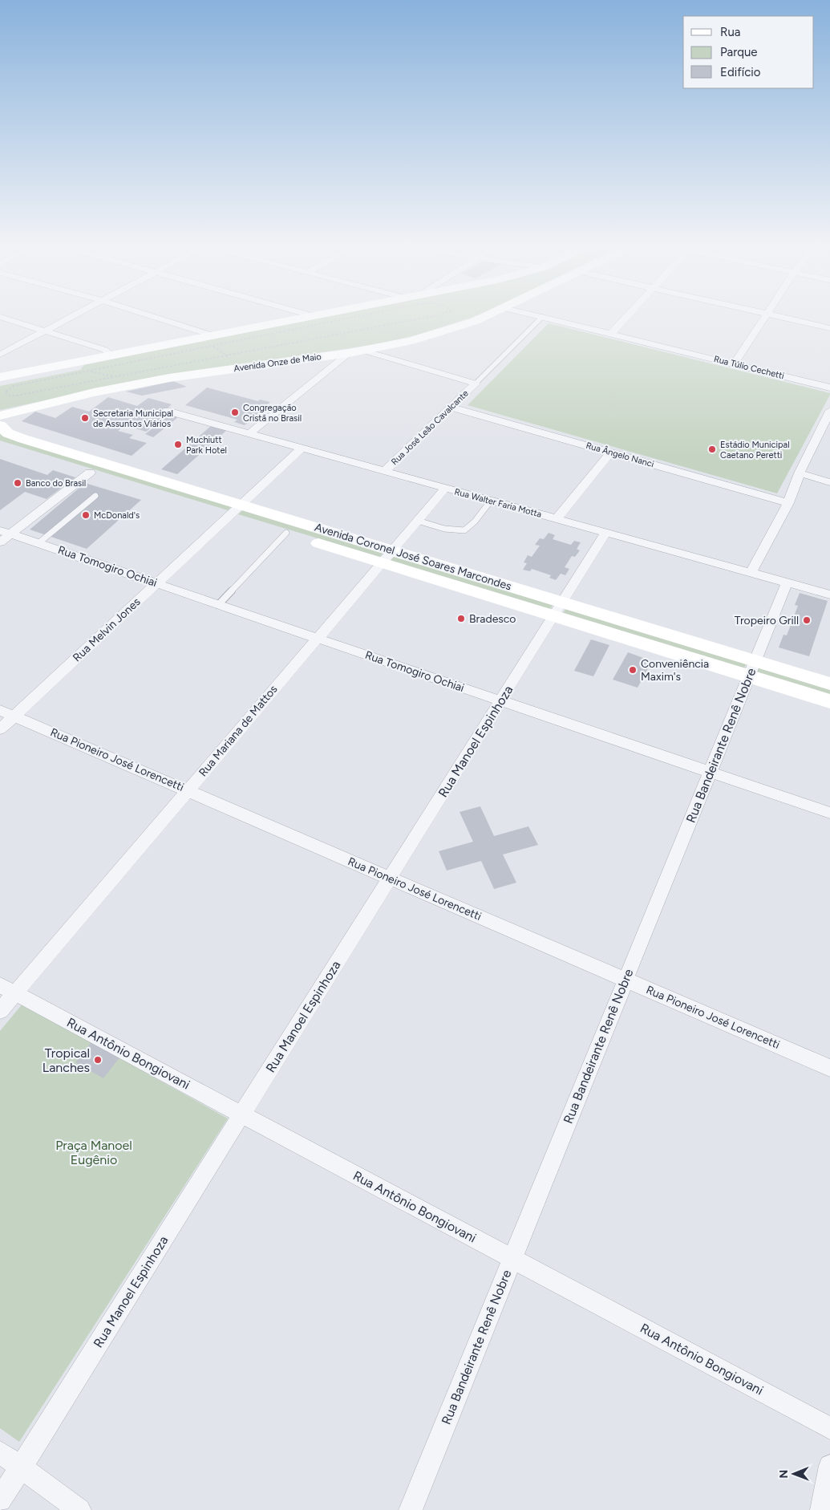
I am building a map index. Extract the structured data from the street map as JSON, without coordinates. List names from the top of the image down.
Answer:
{
  "streets": {
    "street": [
      "Avenida Onze de Maio",
      "Rua Túlio Cechetti",
      "Rua José Leão Cavalcante",
      "Rua Ângelo Nanci",
      "Rua Walter Faria Motta",
      "Avenida Coronel José Soares Marcondes",
      "Rua Tomogiro Ochiai",
      "Rua Melvin Jones",
      "Rua Mariana de Mattos",
      "Rua Manoel Espinhoza",
      "Rua Bandeirante Renê Nobre",
      "Rua Pioneiro José Lorencetti",
      "Rua Antônio Bongiovani"
    ]
  },
  "crossings": [
    ["Rua José Leão Cavalcante", "Rua Ângelo Nanci"],
    ["Rua José Leão Cavalcante", "Rua Walter Faria Motta"],
    ["Rua Walter Faria Motta", "Rua Melvin Jones"],
    ["Rua Walter Faria Motta", "Rua Mariana de Mattos"],
    ["Rua Walter Faria Motta", "Rua Manoel Espinhoza"],
    ["Rua Walter Faria Motta", "Rua Bandeirante Renê Nobre"],
    ["Avenida Coronel José Soares Marcondes", "Rua Melvin Jones"],
    ["Avenida Coronel José Soares Marcondes", "Rua Mariana de Mattos"],
    ["Avenida Coronel José Soares Marcondes", "Rua Manoel Espinhoza"],
    ["Avenida Coronel José Soares Marcondes", "Rua Bandeirante Renê Nobre"],
    ["Rua Tomogiro Ochiai", "Rua Melvin Jones"],
    ["Rua Tomogiro Ochiai", "Rua Mariana de Mattos"],
    ["Rua Tomogiro Ochiai", "Rua Manoel Espinhoza"],
    ["Rua Tomogiro Ochiai", "Rua Bandeirante Renê Nobre"],
    ["Rua Melvin Jones", "Rua Pioneiro José Lorencetti"],
    ["Rua Mariana de Mattos", "Rua Pioneiro José Lorencetti"],
    ["Rua Mariana de Mattos", "Rua Antônio Bongiovani"],
    ["Rua Manoel Espinhoza", "Rua Pioneiro José Lorencetti"],
    ["Rua Manoel Espinhoza", "Rua Antônio Bongiovani"],
    ["Rua Bandeirante Renê Nobre", "Rua Pioneiro José Lorencetti"],
    ["Rua Bandeirante Renê Nobre", "Rua Antônio Bongiovani"]
  ],
  "parks": ["Praça Manoel Eugênio"],
  "places": [
    "Congregação Cristã no Brasil",
    "Secretaria Municipal de Assuntos Viários",
    "Muchiutt Park Hotel",
    "Estádio Municipal Caetano Peretti",
    "Banco do Brasil",
    "McDonald's",
    "Bradesco",
    "Tropeiro Grill",
    "Conveniência Maxim's",
    "Tropical Lanches"
  ],
  "legend": ["Rua", "Parque", "Edifício"],
  "north": "left"
}
